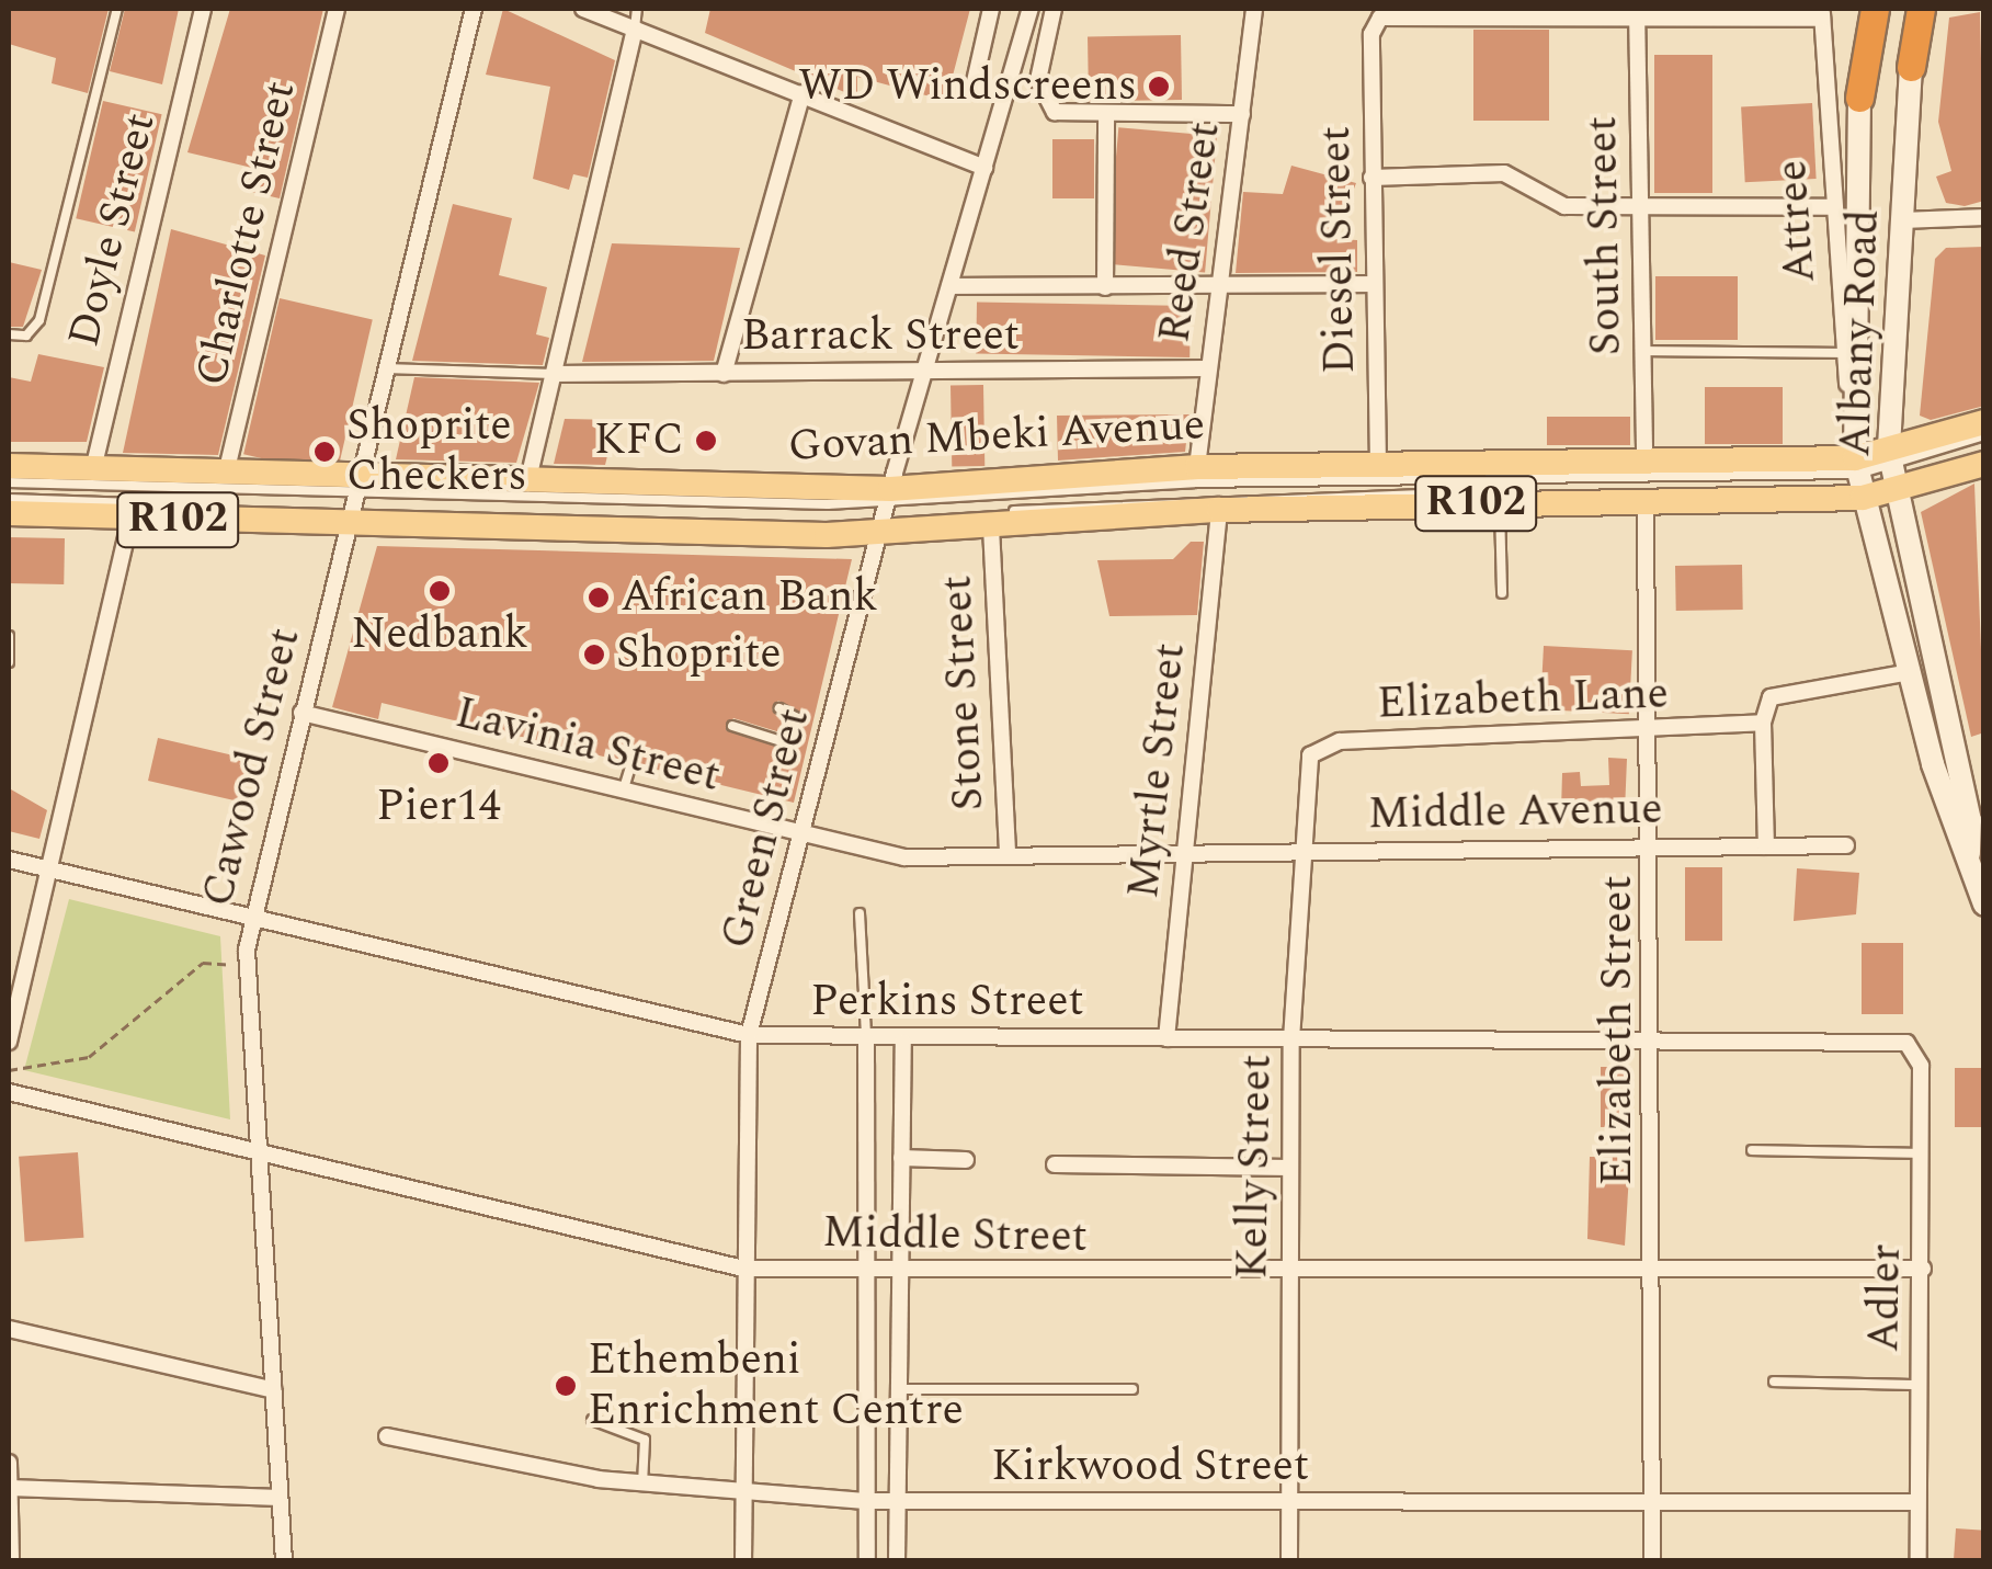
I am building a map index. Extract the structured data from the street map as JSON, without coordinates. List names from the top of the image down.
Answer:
{
  "streets": {
    "main road": ["Albany Road", "Govan Mbeki Avenue", "R102"],
    "street": [
      "Attree",
      "Doyle Street",
      "Reed Street",
      "Charlotte Street",
      "South Street",
      "Diesel Street",
      "Barrack Street",
      "Stone Street",
      "Elizabeth Lane",
      "Lavinia Street",
      "Cawood Street",
      "Myrtle Street",
      "Middle Avenue",
      "Green Street",
      "Perkins Street",
      "Elizabeth Street",
      "Kelly Street",
      "Middle Street",
      "Adler",
      "Kirkwood Street"
    ]
  },
  "crossings": [
    ["Attree", "Albany Road"],
    ["Doyle Street", "Govan Mbeki Avenue"],
    ["Reed Street", "Barrack Street"],
    ["Reed Street", "Govan Mbeki Avenue"],
    ["Charlotte Street", "Govan Mbeki Avenue"],
    ["South Street", "Diesel Street"],
    ["South Street", "Govan Mbeki Avenue"],
    ["Diesel Street", "Govan Mbeki Avenue"],
    ["Albany Road", "Govan Mbeki Avenue"],
    ["Barrack Street", "Green Street"],
    ["Govan Mbeki Avenue", "Stone Street"],
    ["Govan Mbeki Avenue", "Cawood Street"],
    ["Govan Mbeki Avenue", "Myrtle Street"],
    ["Govan Mbeki Avenue", "Green Street"],
    ["Govan Mbeki Avenue", "Elizabeth Street"],
    ["Stone Street", "Lavinia Street"],
    ["Elizabeth Lane", "Elizabeth Street"],
    ["Elizabeth Lane", "Kelly Street"],
    ["Lavinia Street", "Cawood Street"],
    ["Lavinia Street", "Myrtle Street"],
    ["Lavinia Street", "Middle Avenue"],
    ["Lavinia Street", "Green Street"],
    ["Cawood Street", "Perkins Street"],
    ["Cawood Street", "Middle Street"],
    ["Myrtle Street", "Middle Avenue"],
    ["Myrtle Street", "Perkins Street"],
    ["Middle Avenue", "Elizabeth Street"],
    ["Middle Avenue", "Kelly Street"],
    ["Green Street", "Perkins Street"],
    ["Green Street", "Middle Street"],
    ["Green Street", "Kirkwood Street"],
    ["Perkins Street", "Elizabeth Street"],
    ["Perkins Street", "Kelly Street"],
    ["Perkins Street", "Adler"],
    ["Elizabeth Street", "Middle Street"],
    ["Elizabeth Street", "Kirkwood Street"],
    ["Kelly Street", "Middle Street"],
    ["Kelly Street", "Kirkwood Street"],
    ["Middle Street", "Adler"],
    ["Adler", "Kirkwood Street"]
  ],
  "places": [
    "WD Windscreens",
    "KFC",
    "Shoprite Checkers",
    "Nedbank",
    "African Bank",
    "Shoprite",
    "Pier14",
    "Ethembeni Enrichment Centre"
  ]
}
